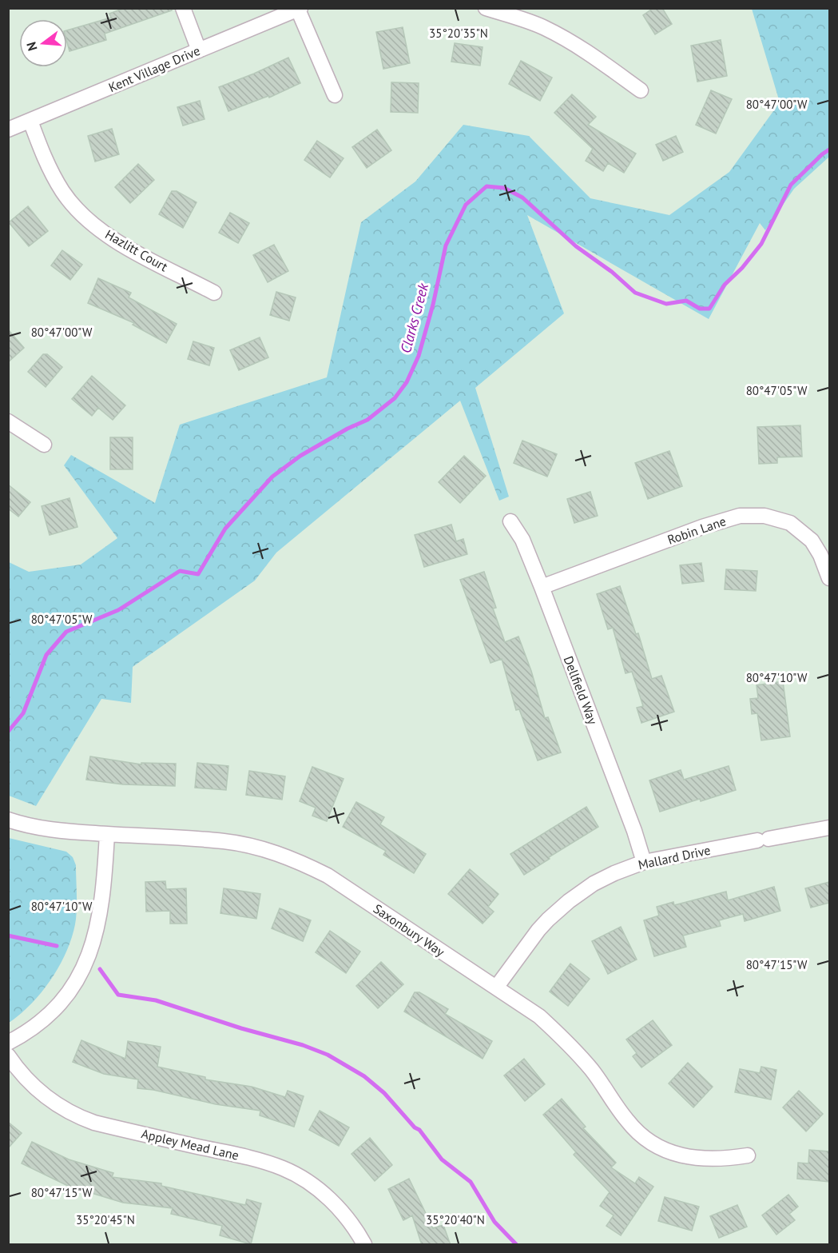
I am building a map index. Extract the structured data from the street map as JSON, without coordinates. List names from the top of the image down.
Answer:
{
  "streets": {
    "street": [
      "Kent Village Drive",
      "Hazlitt Court",
      "Robin Lane",
      "Dellfield Way",
      "Mallard Drive",
      "Saxonbury Way",
      "Appley Mead Lane"
    ]
  },
  "crossings": [
    ["Kent Village Drive", "Hazlitt Court"],
    ["Robin Lane", "Dellfield Way"],
    ["Dellfield Way", "Mallard Drive"],
    ["Mallard Drive", "Saxonbury Way"]
  ],
  "water": ["Clarks Creek"],
  "north": "left",
  "coordinates": [
    "35°20'35\"N",
    "80°47'00\"W",
    "80°47'05\"W",
    "80°47'10\"W",
    "80°47'15\"W",
    "35°20'45\"N",
    "35°20'40\"N"
  ]
}
